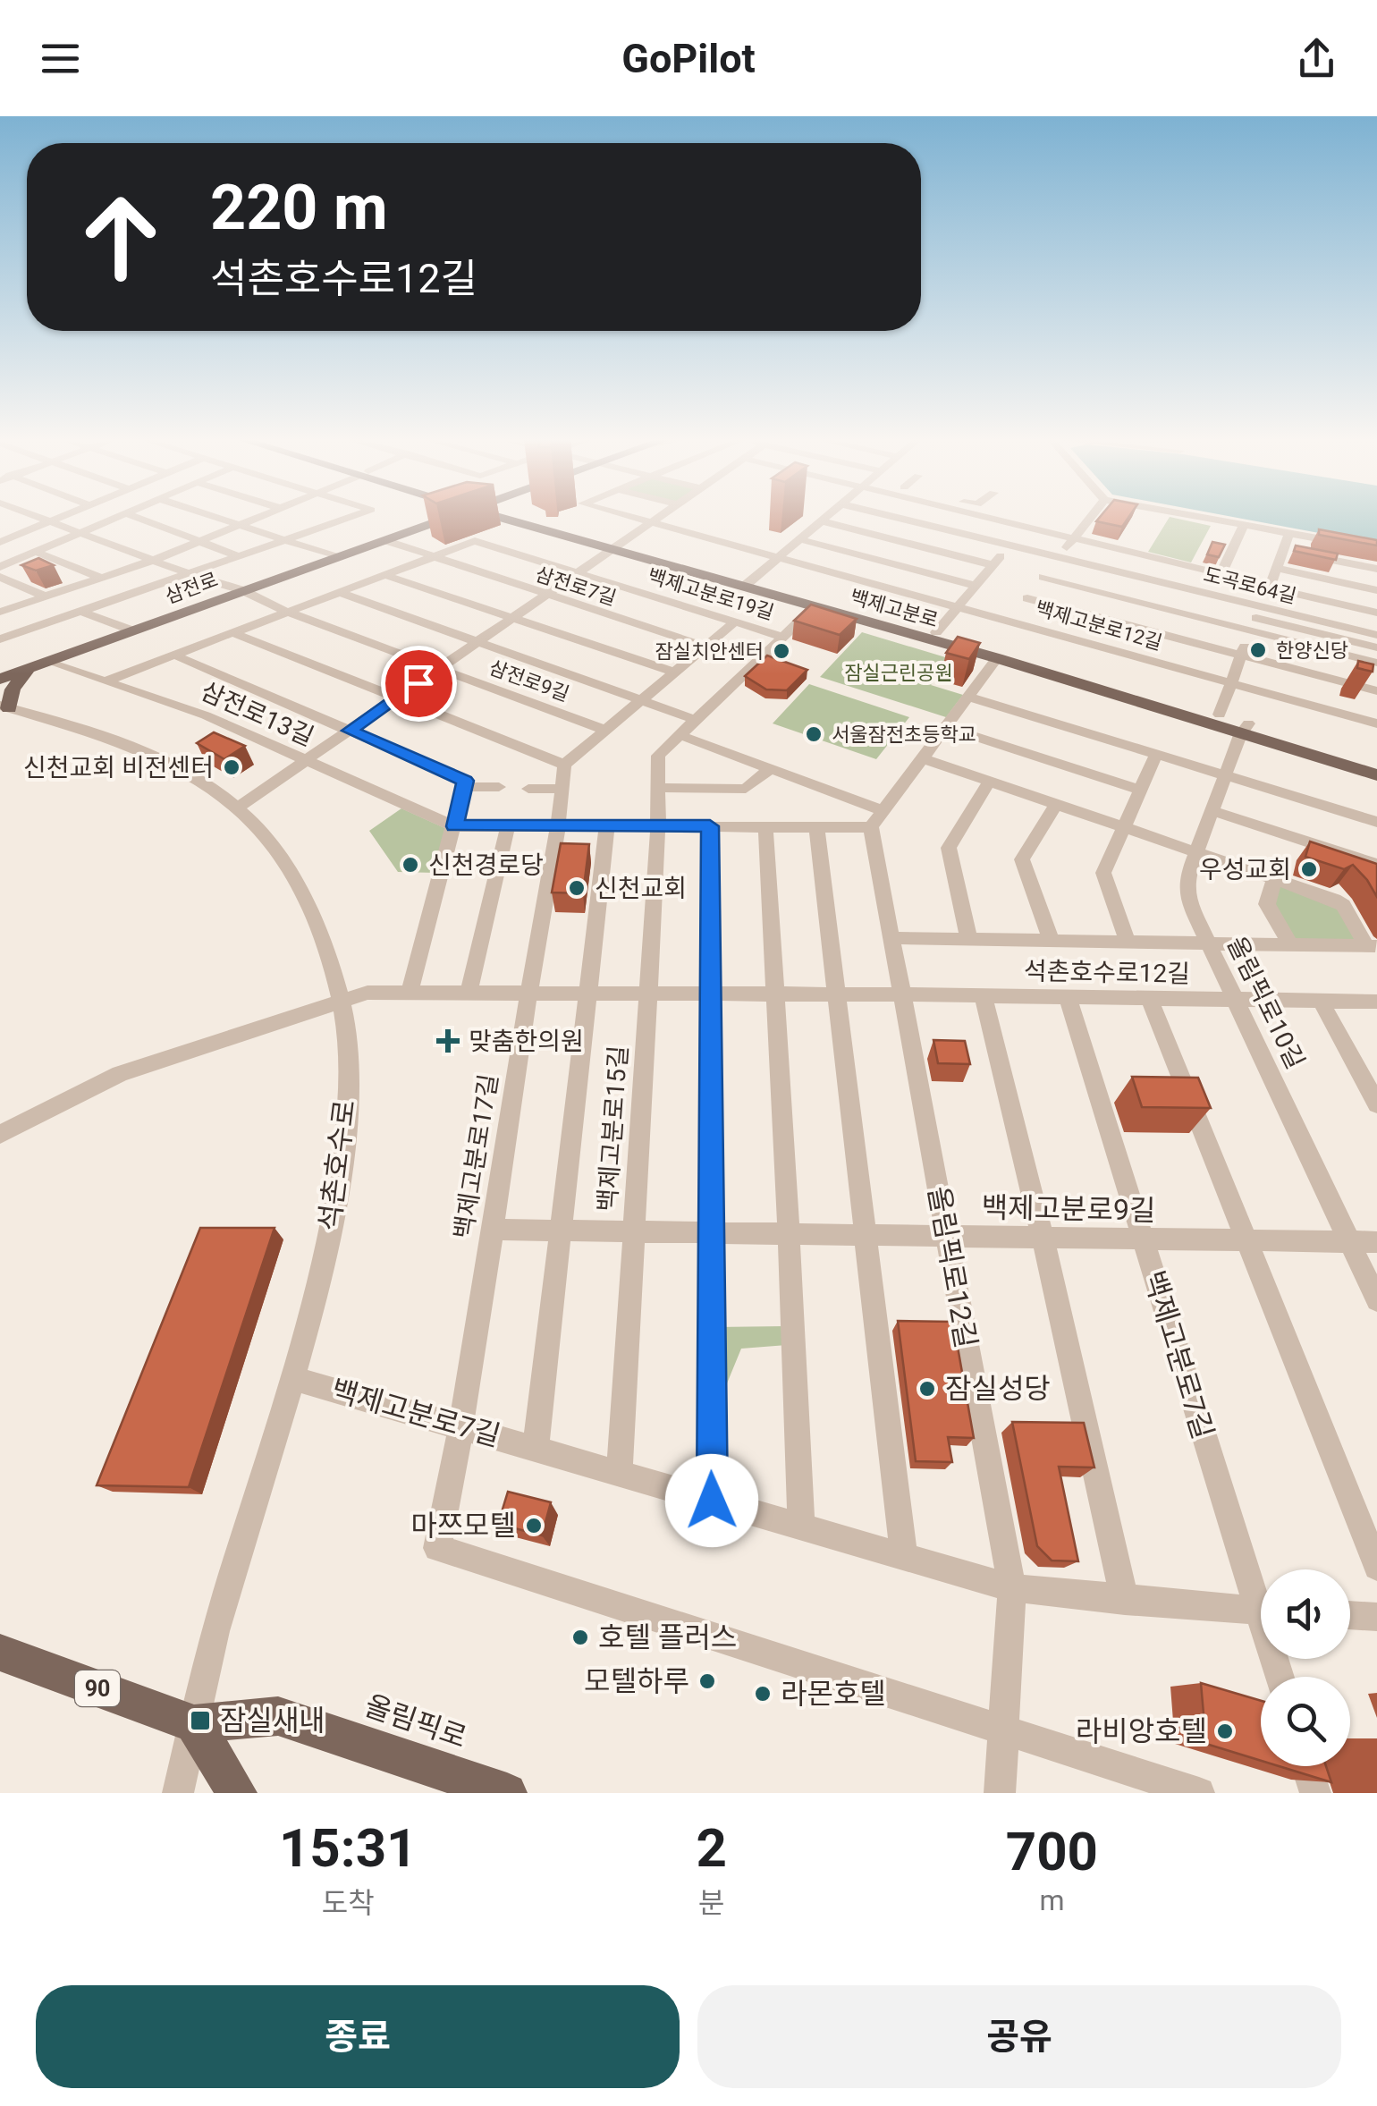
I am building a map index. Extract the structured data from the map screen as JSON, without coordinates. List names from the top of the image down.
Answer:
{
  "streets": {
    "main road": [
      "삼전로",
      "백제고분로",
      "90",
      "올림픽로"
    ],
    "street": [
      "도곡로64길",
      "삼전로7길",
      "백제고분로19길",
      "백제고분로12길",
      "삼전로9길",
      "삼전로13길",
      "석촌호수로12길",
      "올림픽로10길",
      "백제고분로15길",
      "백제고분로17길",
      "석촌호수로",
      "백제고분로9길",
      "올림픽로12길",
      "백제고분로7길"
    ]
  },
  "crossings": [
    ["도곡로64길", "백제고분로12길"],
    ["삼전로7길", "삼전로"],
    ["삼전로7길", "백제고분로19길"],
    ["삼전로", "삼전로9길"],
    ["삼전로", "삼전로13길"],
    ["백제고분로19길", "백제고분로15길"],
    ["백제고분로", "올림픽로10길"],
    ["백제고분로", "백제고분로15길"],
    ["삼전로13길", "백제고분로15길"],
    ["삼전로13길", "백제고분로17길"],
    ["삼전로13길", "올림픽로12길"],
    ["석촌호수로12길", "올림픽로10길"],
    ["석촌호수로12길", "백제고분로15길"],
    ["석촌호수로12길", "백제고분로17길"],
    ["석촌호수로12길", "석촌호수로"],
    ["석촌호수로12길", "올림픽로12길"],
    ["석촌호수로12길", "백제고분로7길"],
    ["올림픽로10길", "백제고분로9길"],
    ["백제고분로15길", "백제고분로9길"],
    ["백제고분로15길", "백제고분로7길"],
    ["백제고분로17길", "백제고분로9길"],
    ["백제고분로17길", "백제고분로7길"],
    ["석촌호수로", "백제고분로7길"],
    ["석촌호수로", "올림픽로"],
    ["백제고분로9길", "올림픽로12길"],
    ["백제고분로9길", "백제고분로7길"],
    ["올림픽로12길", "백제고분로7길"]
  ],
  "parks": ["잠실근린공원"],
  "places": {
    "other": [
      "한양신당",
      "잠실치안센터",
      "서울잠전초등학교",
      "신천교회 비전센터",
      "신천경로당",
      "우성교회",
      "신천교회",
      "잠실성당",
      "마쯔모텔",
      "호텔 플러스",
      "모텔하루",
      "라몬호텔",
      "라비앙호텔"
    ],
    "health": ["맞춤한의원"],
    "transit": ["잠실새내"]
  },
  "page": {
    "header": "GoPilot",
    "turn": ["220 m", "석촌호수로12길"],
    "eta": [
      "15:31",
      "도착",
      "2",
      "분",
      "700",
      "m"
    ],
    "buttons": ["종료", "공유"]
  }
}
